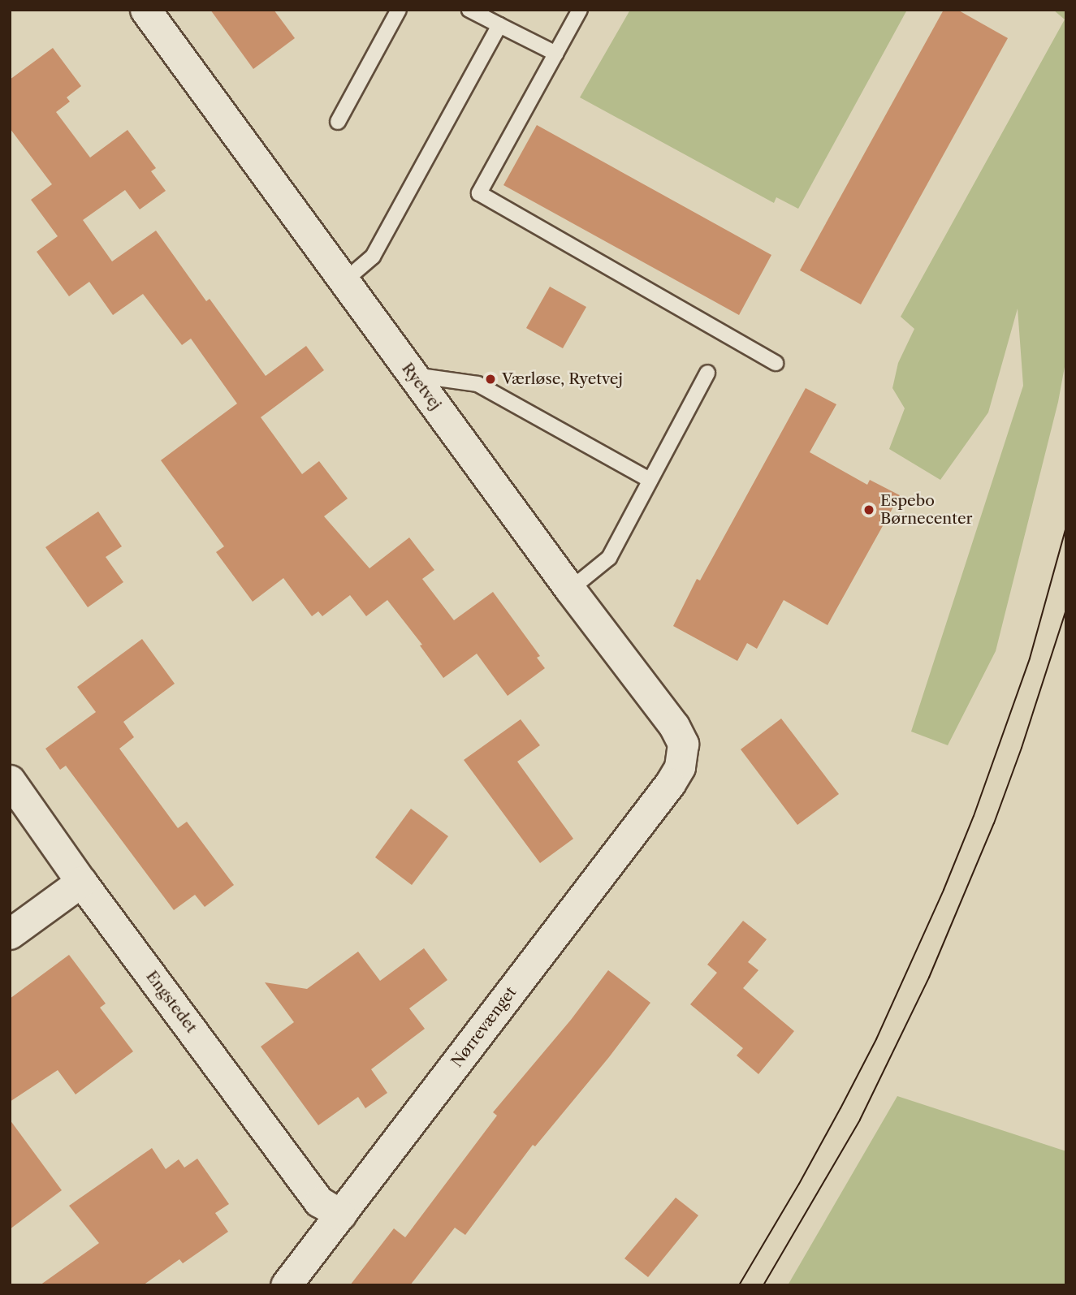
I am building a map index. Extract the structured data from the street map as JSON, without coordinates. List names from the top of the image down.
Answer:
{
  "streets": {
    "street": ["Ryetvej", "Engstedet", "Nørrevænget"]
  },
  "crossings": [
    ["Ryetvej", "Nørrevænget"],
    ["Engstedet", "Nørrevænget"]
  ],
  "places": ["Værløse, Ryetvej", "Espebo Børnecenter"]
}
